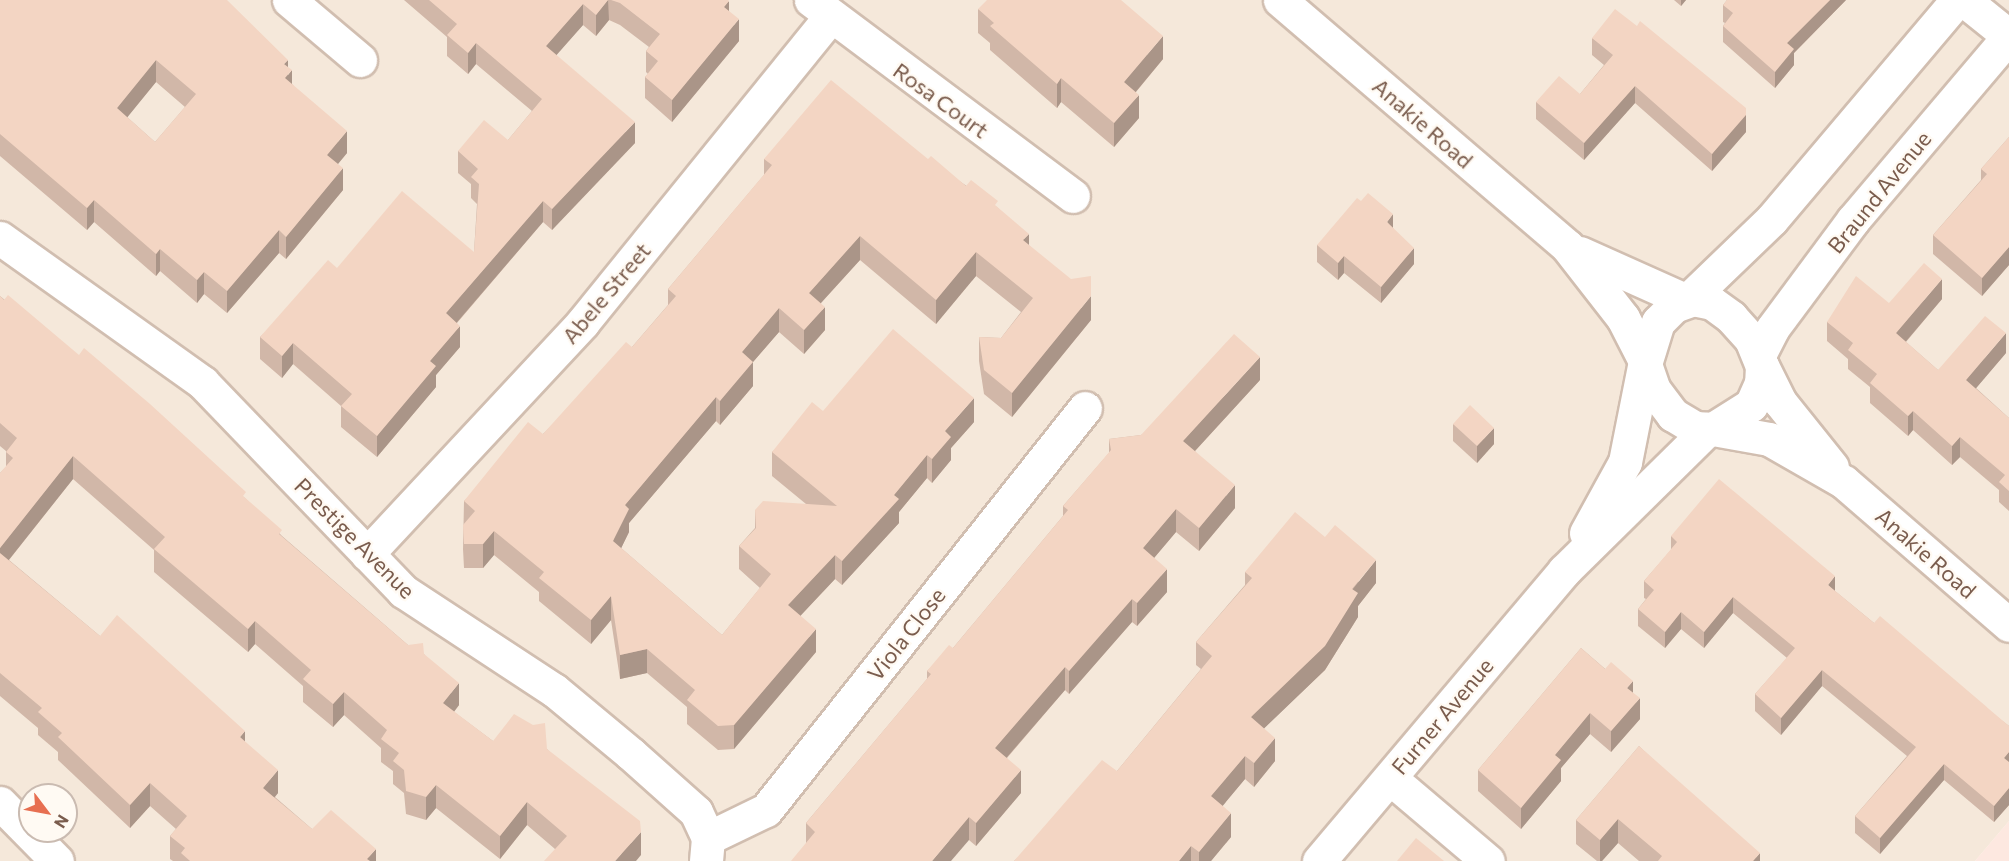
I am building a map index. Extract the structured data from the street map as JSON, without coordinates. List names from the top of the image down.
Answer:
{
  "streets": {
    "street": [
      "Rosa Court",
      "Anakie Road",
      "Braund Avenue",
      "Abele Street",
      "Prestige Avenue",
      "Viola Close",
      "Furner Avenue"
    ]
  },
  "crossings": [
    ["Rosa Court", "Abele Street"],
    ["Anakie Road", "Braund Avenue"],
    ["Anakie Road", "Furner Avenue"],
    ["Braund Avenue", "Furner Avenue"],
    ["Abele Street", "Prestige Avenue"],
    ["Prestige Avenue", "Viola Close"]
  ],
  "north": "bottom right"
}
